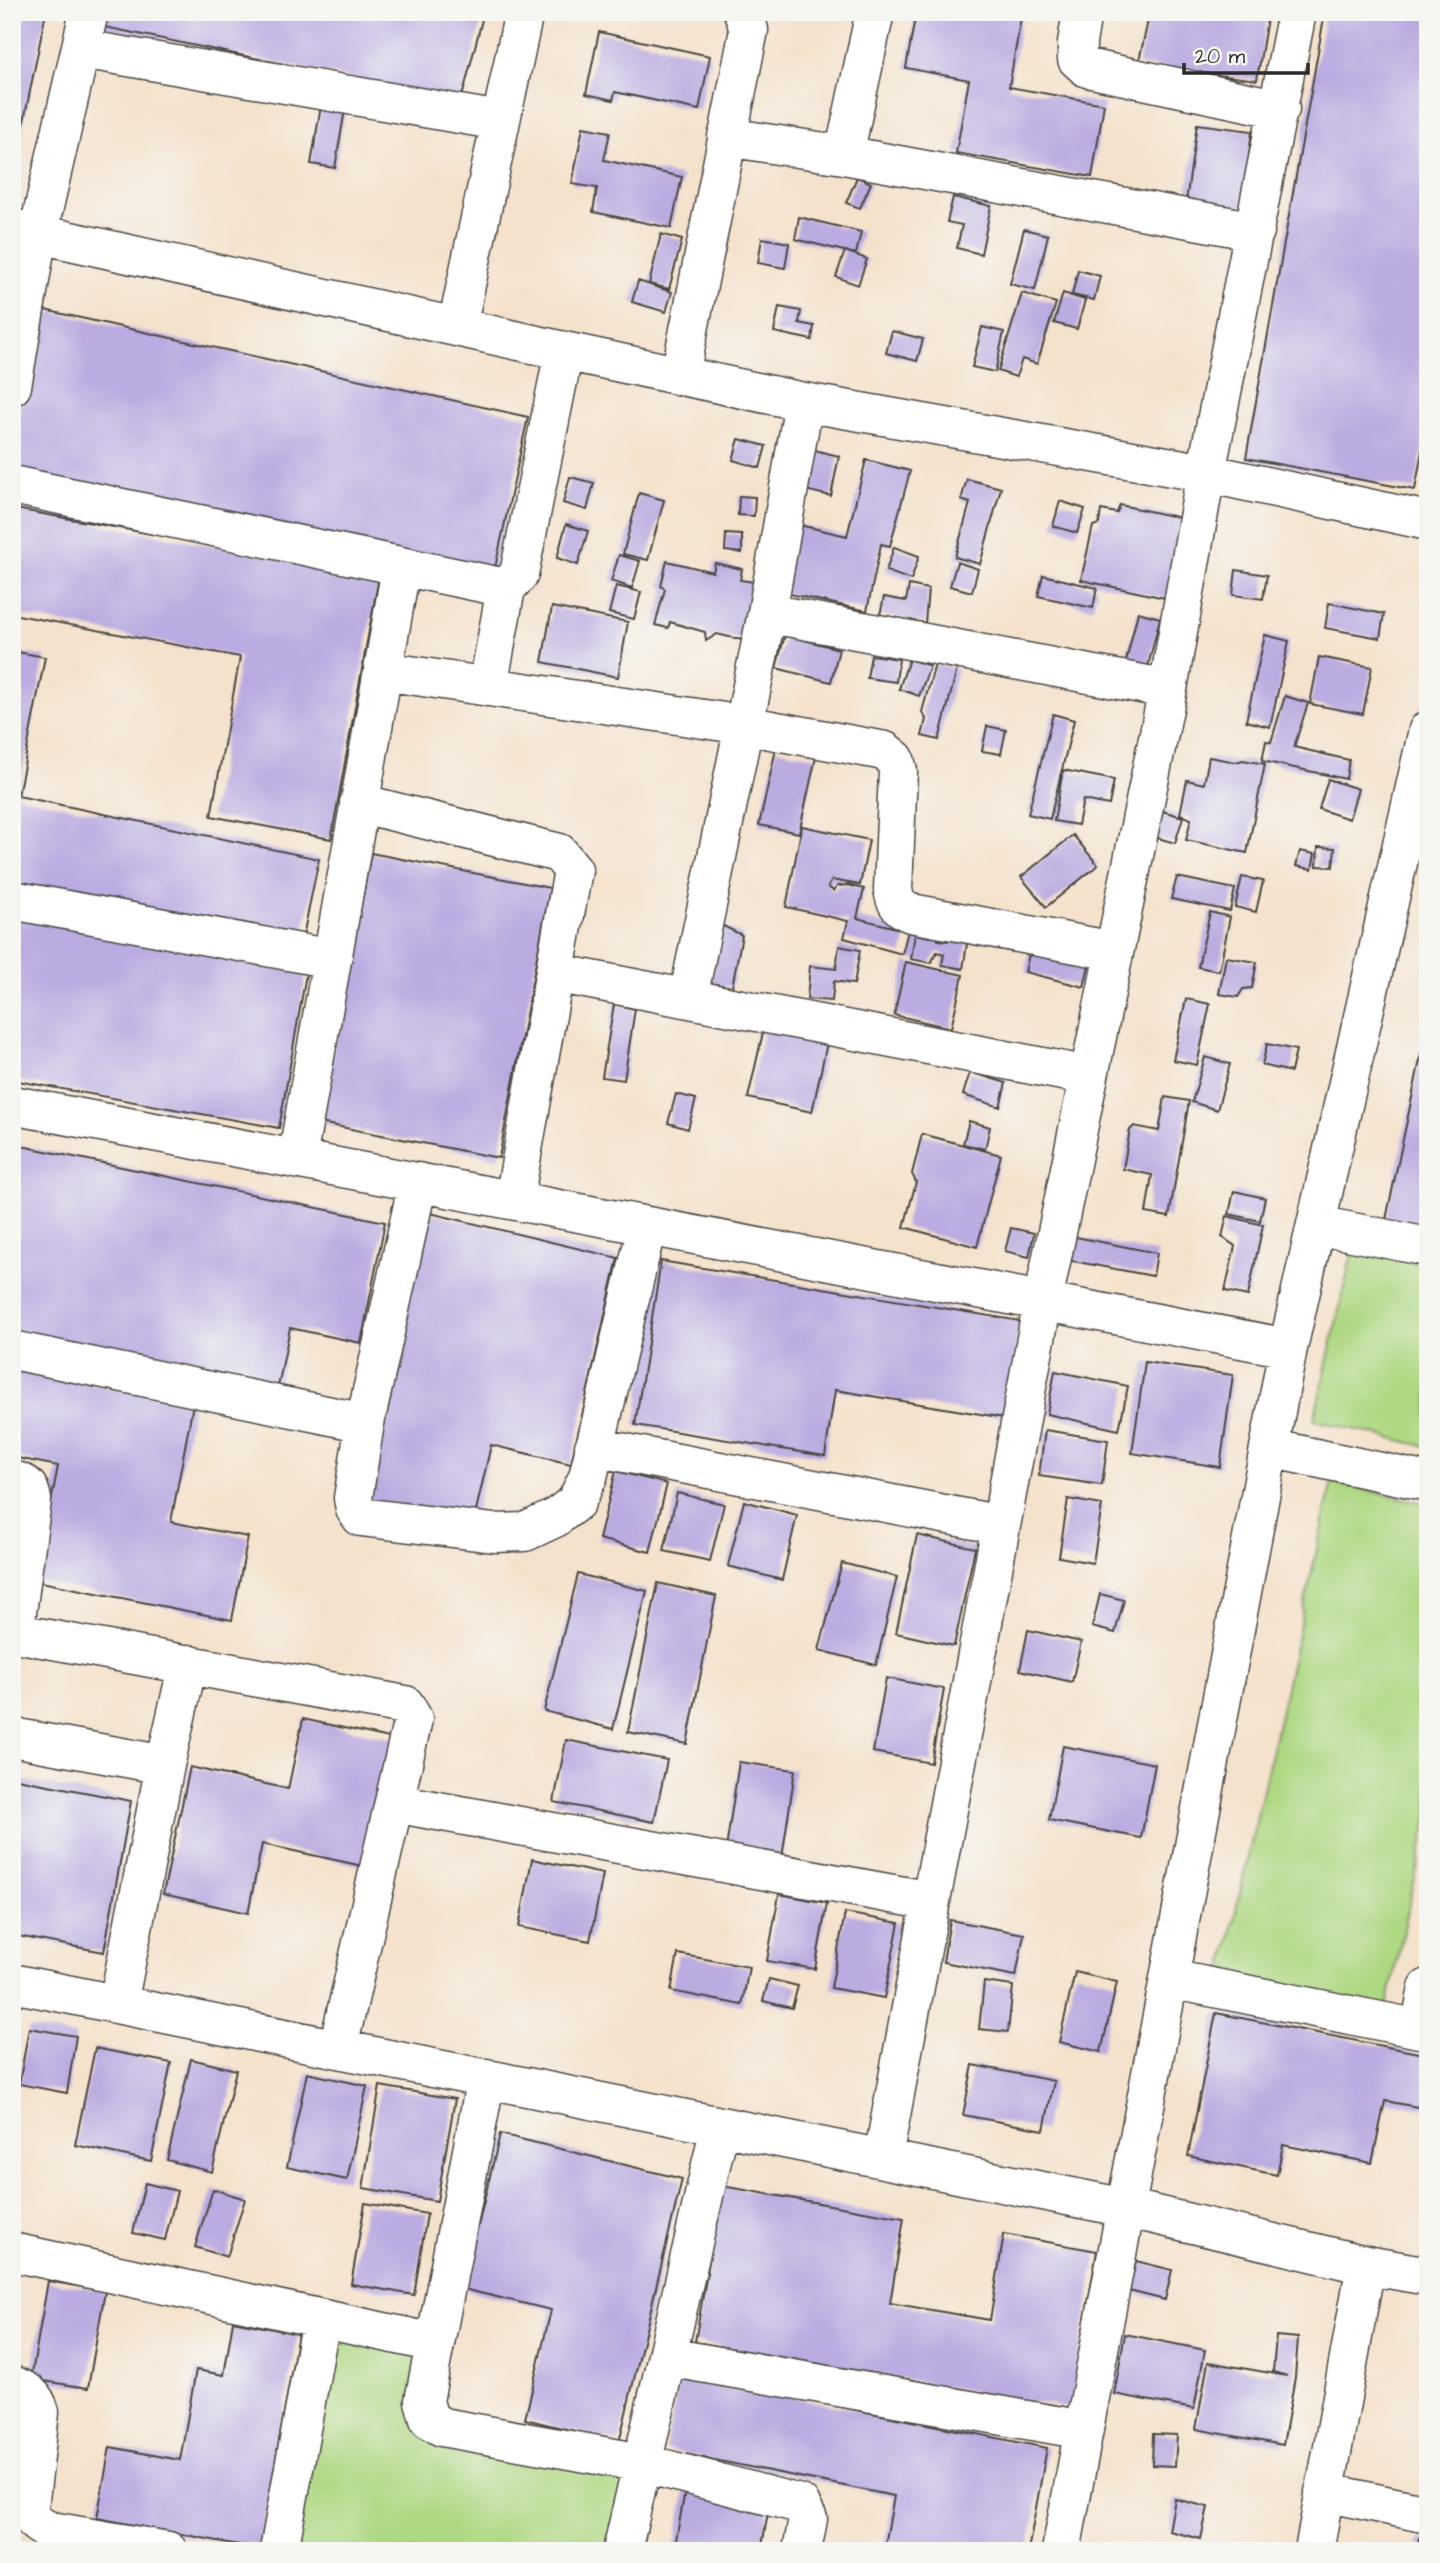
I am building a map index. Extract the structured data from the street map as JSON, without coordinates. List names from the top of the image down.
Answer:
{
  "scale_bar": "20 m"
}
